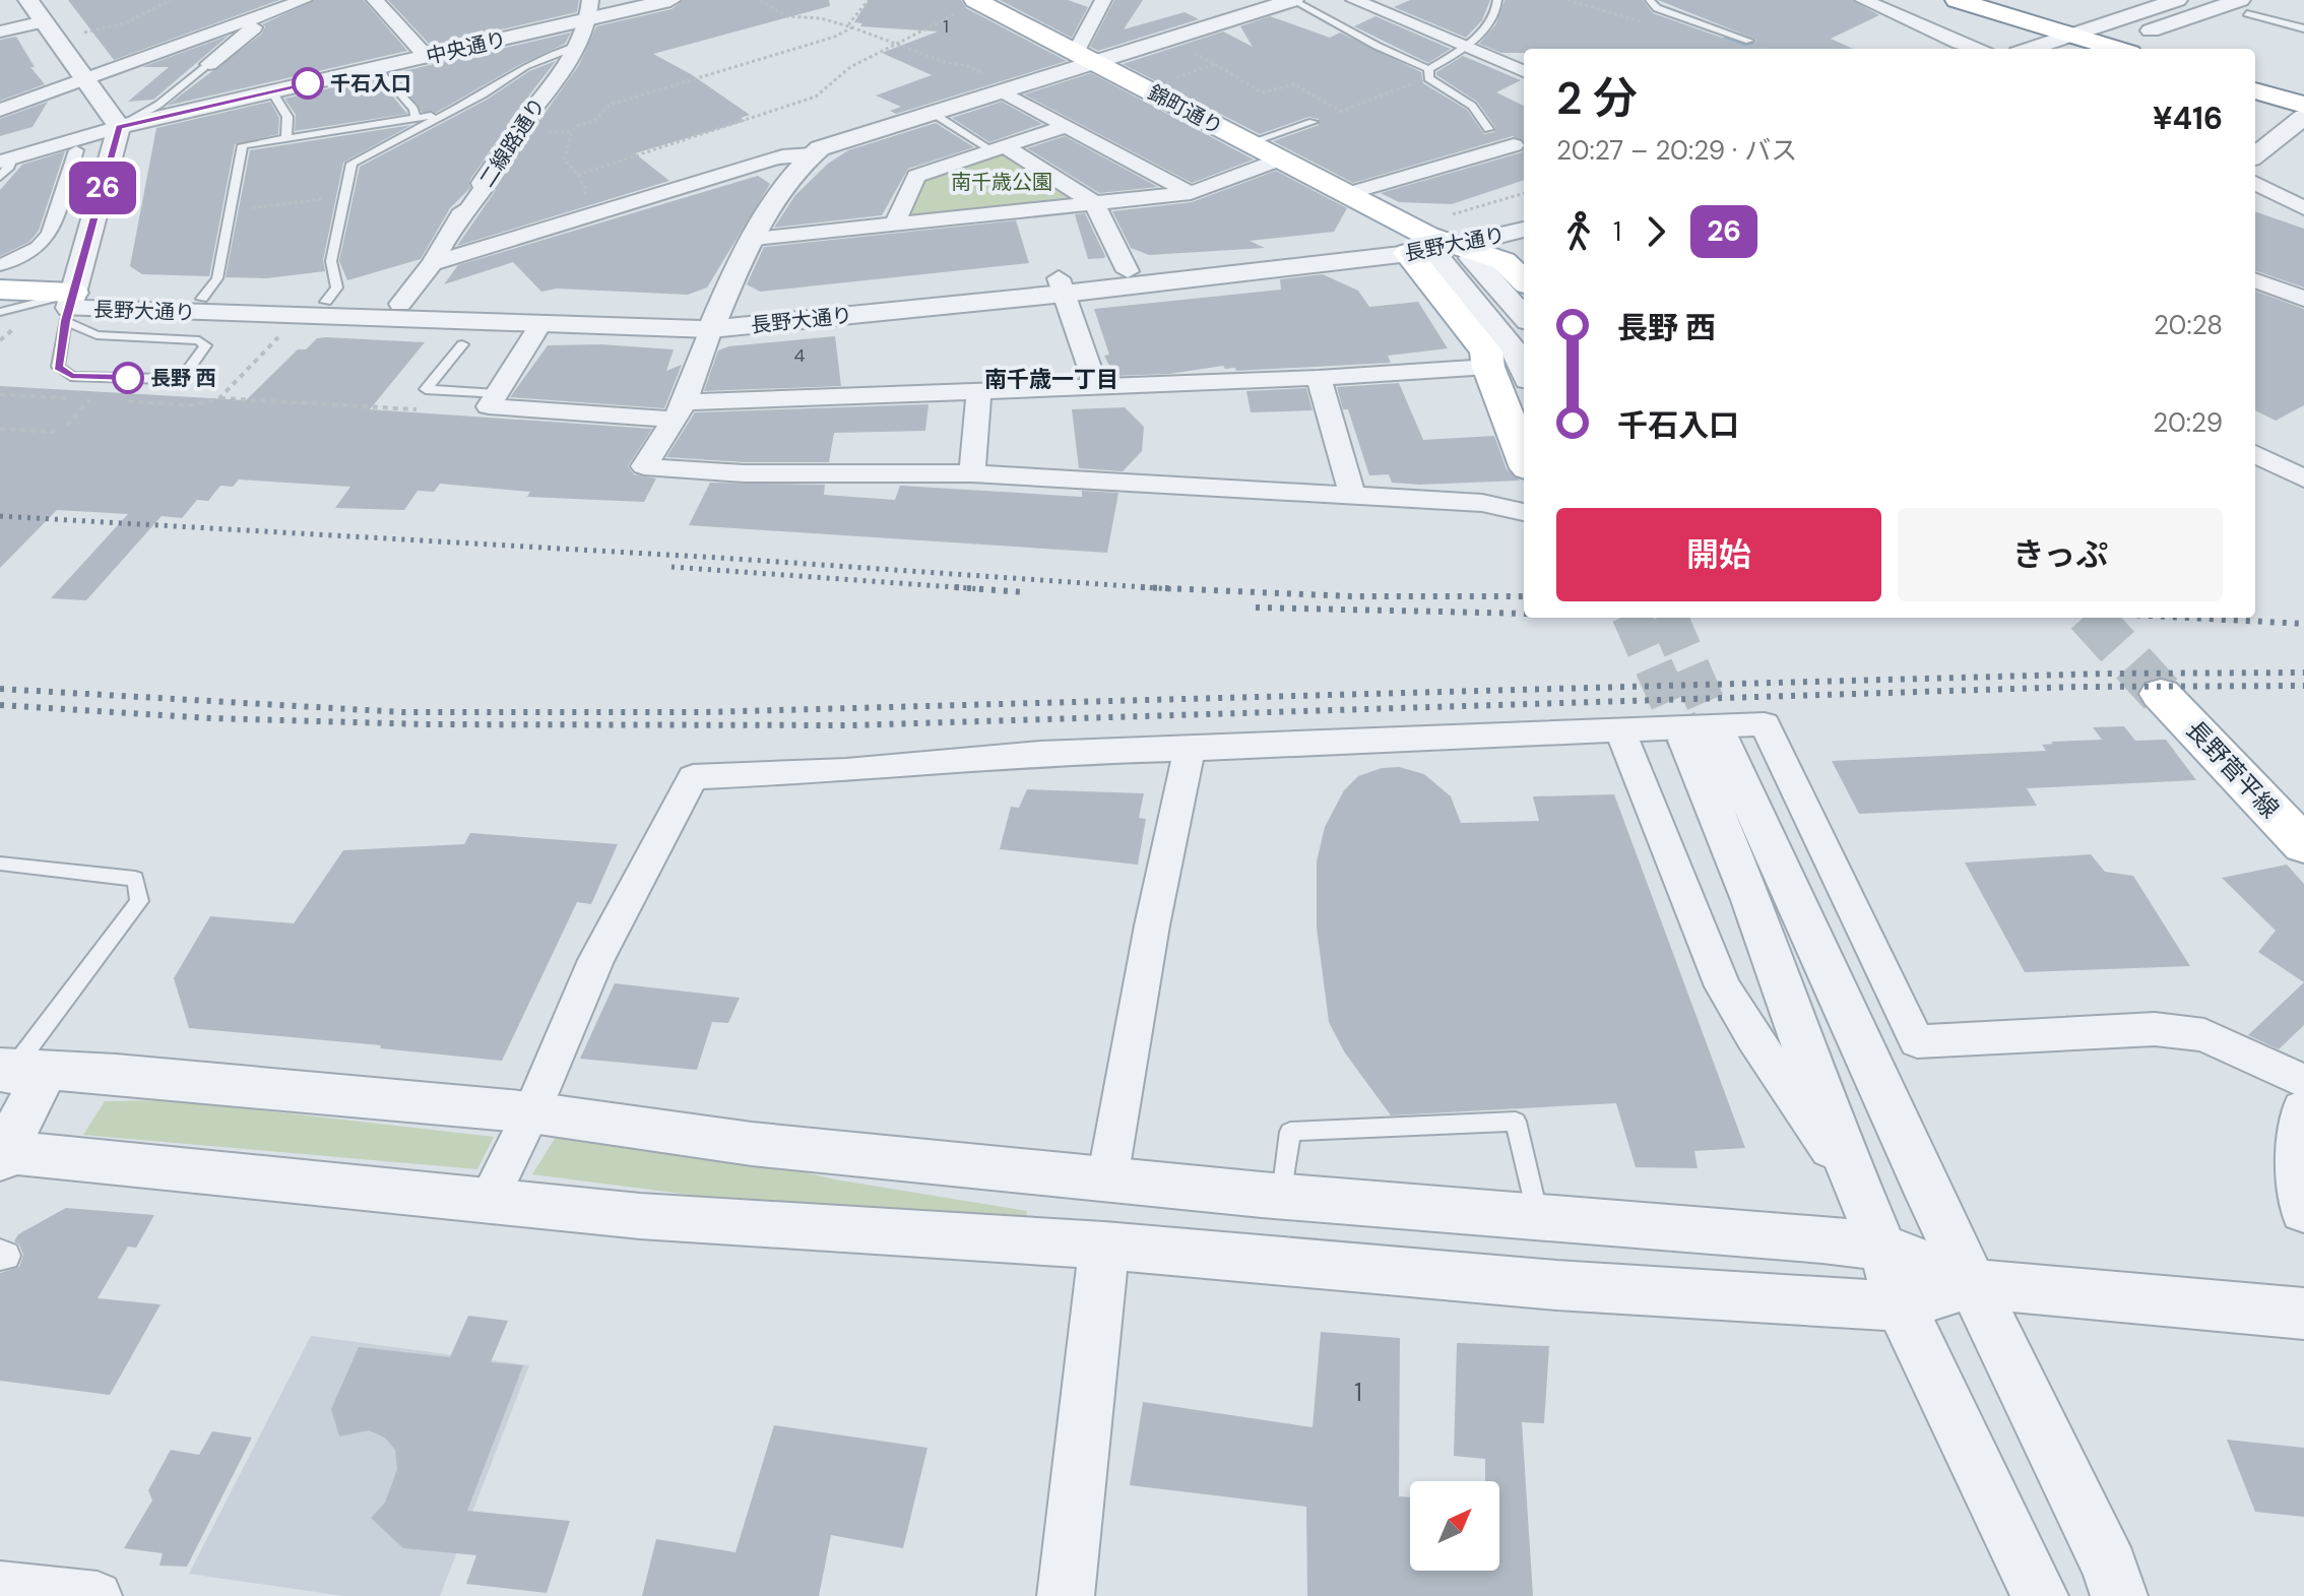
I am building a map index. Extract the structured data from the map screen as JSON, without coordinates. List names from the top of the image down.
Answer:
{
  "streets": {
    "main road": ["錦町通り", "長野菅平線"],
    "street": ["中央通り", "二線路通り", "長野大通り"]
  },
  "crossings": [
    ["中央通り", "二線路通り"],
    ["錦町通り", "長野大通り"],
    ["二線路通り", "長野大通り"]
  ],
  "districts": ["南千歳一丁目"],
  "parks": ["南千歳公園"],
  "places": ["千石入口", "長野 西"],
  "lines": ["bus line 26"],
  "house_numbers": ["1", "4", "1"],
  "north": "top right",
  "page": {
    "on_map": "26",
    "heading": ["2 分", "20:27 – 20:29 · バス", "¥416"],
    "legs": ["1", "26"],
    "list": [
      {
        "name": "長野 西",
        "value": "20:28"
      },
      {
        "name": "千石入口",
        "value": "20:29"
      }
    ],
    "buttons": ["開始", "きっぷ"]
  }
}
